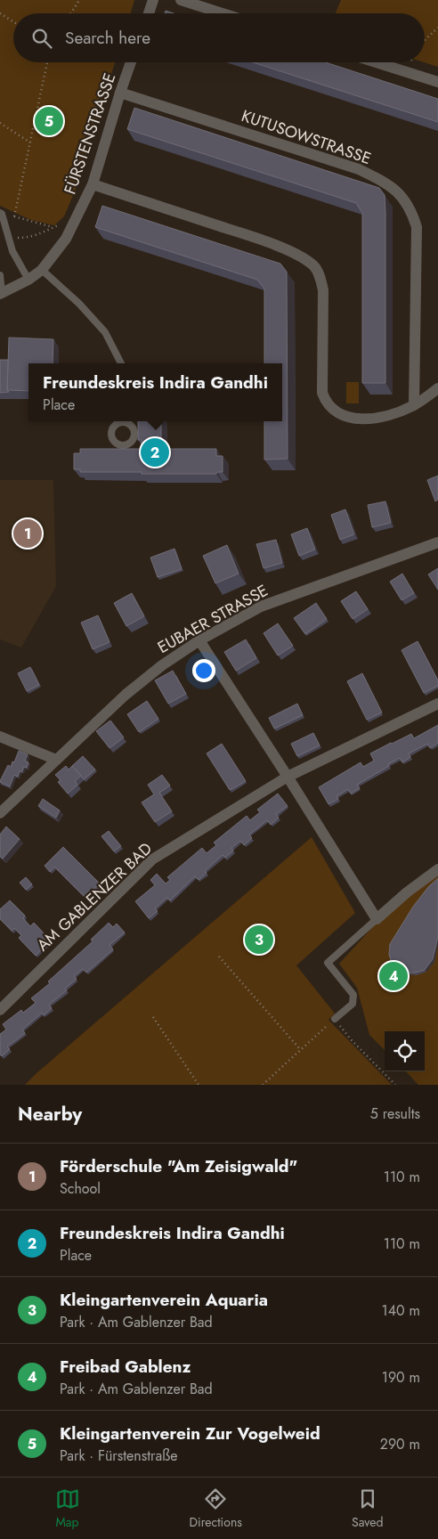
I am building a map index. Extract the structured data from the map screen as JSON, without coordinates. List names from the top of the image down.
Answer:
{
  "streets": {
    "street": [
      "FÜRSTENSTRASSE",
      "KUTUSOWSTRASSE",
      "EUBAER STRASSE",
      "AM GABLENZER BAD"
    ]
  },
  "crossings": [
    ["FÜRSTENSTRASSE", "KUTUSOWSTRASSE"]
  ],
  "page": {
    "search": "Search here",
    "pins": [
      "5",
      "2",
      "1",
      "3",
      "4"
    ],
    "popup": ["Freundeskreis Indira Gandhi", "Place"],
    "heading": ["Nearby", "5 results"],
    "list": [
      {
        "mark": "1",
        "name": "Förderschule \"Am Zeisigwald\"",
        "note": "School",
        "value": "110 m"
      },
      {
        "mark": "2",
        "name": "Freundeskreis Indira Gandhi",
        "note": "Place",
        "value": "110 m"
      },
      {
        "mark": "3",
        "name": "Kleingartenverein Aquaria",
        "note": "Park · Am Gablenzer Bad",
        "value": "140 m"
      },
      {
        "mark": "4",
        "name": "Freibad Gablenz",
        "note": "Park · Am Gablenzer Bad",
        "value": "190 m"
      },
      {
        "mark": "5",
        "name": "Kleingartenverein Zur Vogelweid",
        "note": "Park · Fürstenstraße",
        "value": "290 m"
      }
    ],
    "nav": ["Map", "Directions", "Saved"]
  }
}
